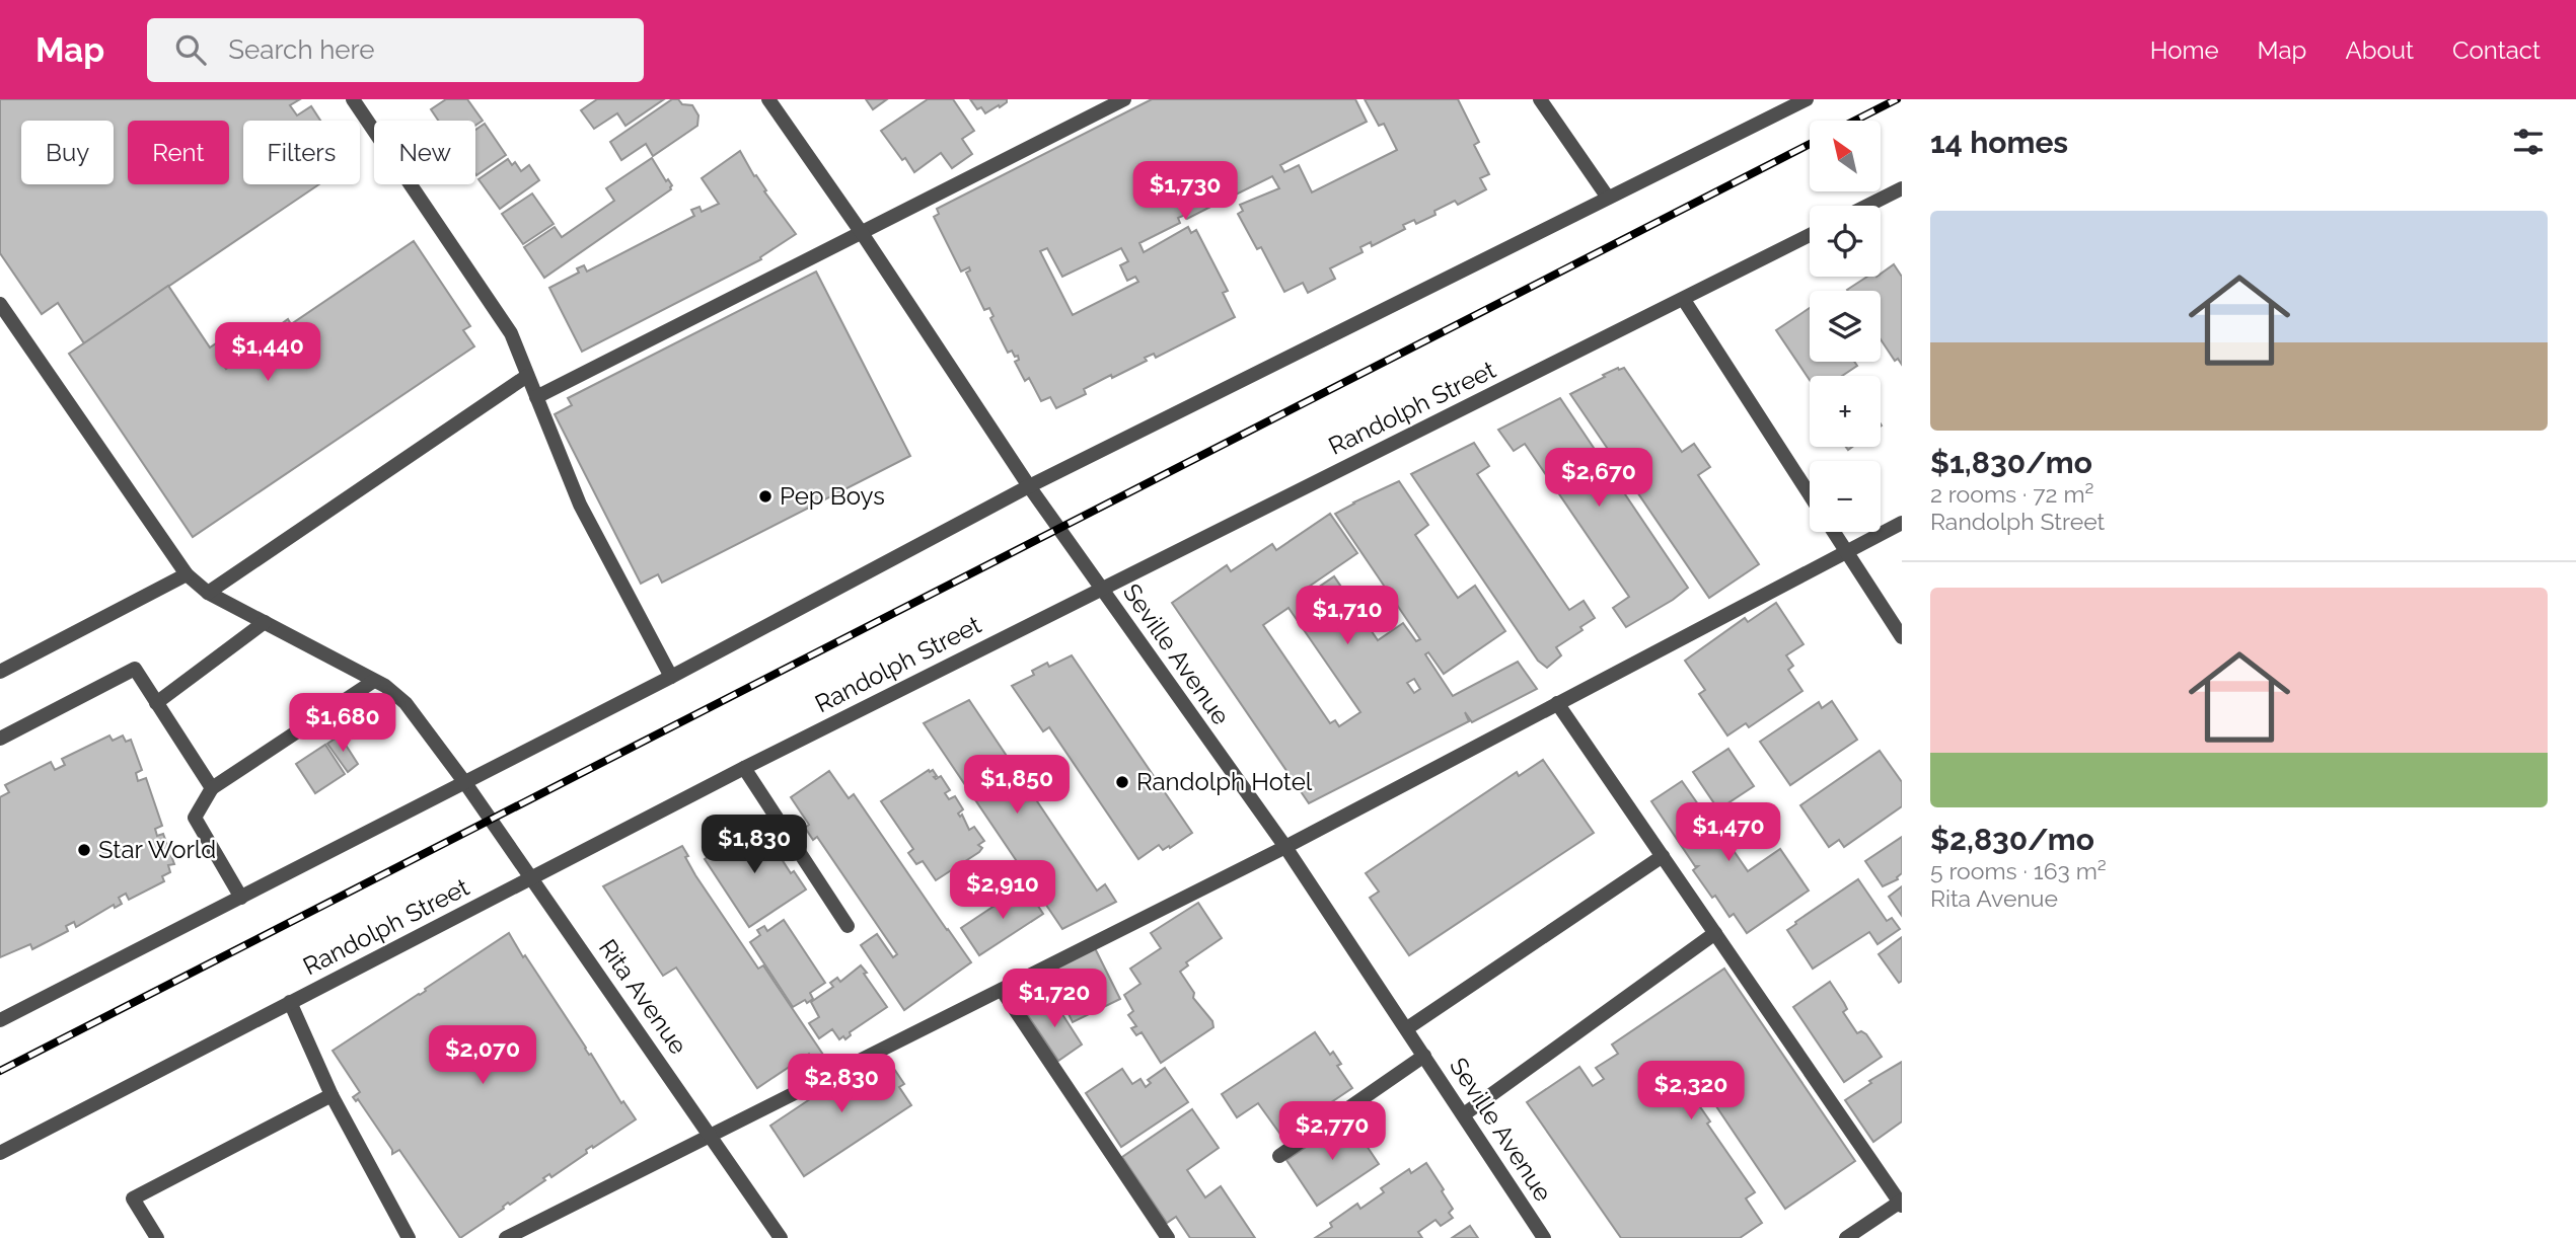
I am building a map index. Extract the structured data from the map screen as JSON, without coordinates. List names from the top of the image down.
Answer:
{
  "streets": {
    "street": ["Randolph Street", "Seville Avenue", "Rita Avenue"]
  },
  "crossings": [
    ["Randolph Street", "Seville Avenue"],
    ["Randolph Street", "Rita Avenue"]
  ],
  "places": ["Pep Boys", "Randolph Hotel", "Star World"],
  "north": "top left",
  "page": {
    "header": "Map",
    "search": "Search here",
    "nav": [
      "Home",
      "Map",
      "About",
      "Contact"
    ],
    "heading": "14 homes",
    "map_buttons": ["+", "−"],
    "chip": [
      "Buy",
      "Rent",
      "Filters",
      "New"
    ],
    "price": [
      "$1,730",
      "$1,440",
      "$2,670",
      "$1,710",
      "$1,680",
      "$1,850",
      "$1,470",
      "$1,830",
      "$2,910",
      "$1,720",
      "$2,070",
      "$2,830",
      "$2,320",
      "$2,770"
    ],
    "list": [
      {
        "name": "$1,830/mo",
        "note": "2 rooms · 72 m² · Randolph Street"
      },
      {
        "name": "$2,830/mo",
        "note": "5 rooms · 163 m² · Rita Avenue"
      }
    ]
  }
}
